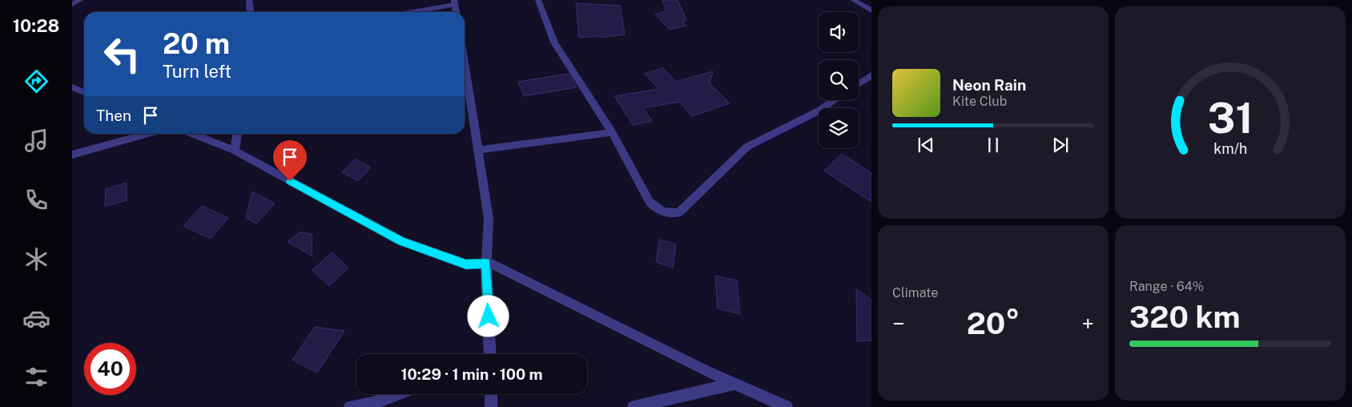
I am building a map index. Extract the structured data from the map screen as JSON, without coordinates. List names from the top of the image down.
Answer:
{
  "page": {
    "tabs": "10:28",
    "turn": ["20 m", "Turn left"],
    "song": ["Neon Rain", "Kite Club"],
    "then": "Then",
    "tile": [
      "Climate",
      ["Range · 64%", "320 km"]
    ],
    "heat": ["−", "20°", "+"],
    "limit": "40",
    "trip": "10:29 · 1 min · 100 m",
    "gauge": ["31", "km/h"]
  }
}
